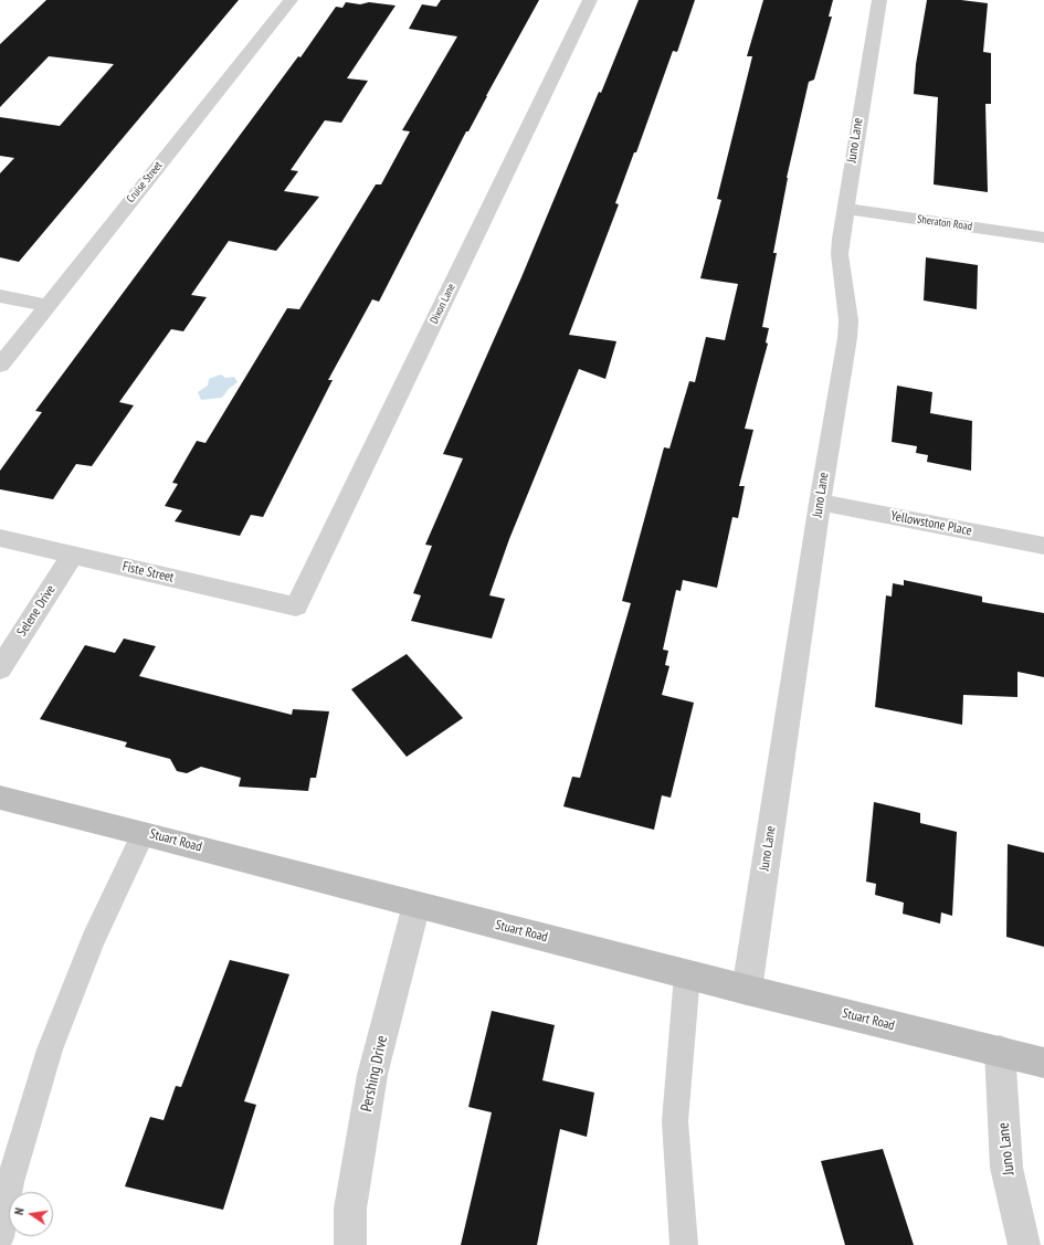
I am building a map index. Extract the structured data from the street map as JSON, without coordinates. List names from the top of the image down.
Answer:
{
  "streets": {
    "street": [
      "Juno Lane",
      "Cruise Street",
      "Sheraton Road",
      "Dixon Lane",
      "Yellowstone Place",
      "Fiste Street",
      "Selene Drive",
      "Stuart Road",
      "Pershing Drive"
    ]
  },
  "crossings": [
    ["Juno Lane", "Sheraton Road"],
    ["Juno Lane", "Yellowstone Place"],
    ["Juno Lane", "Stuart Road"],
    ["Dixon Lane", "Fiste Street"],
    ["Fiste Street", "Selene Drive"],
    ["Stuart Road", "Pershing Drive"]
  ],
  "north": "left"
}
